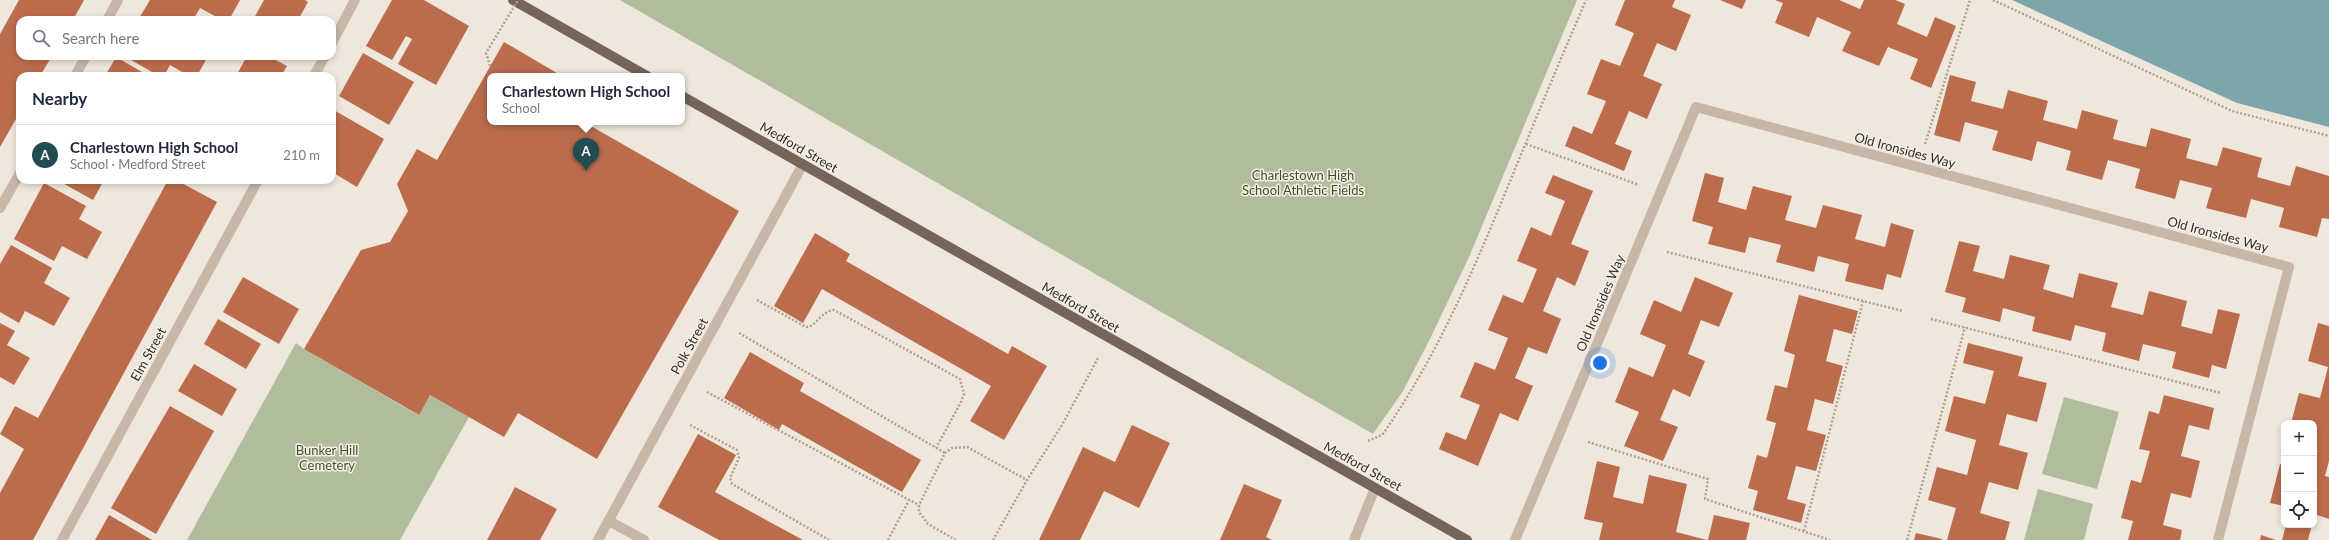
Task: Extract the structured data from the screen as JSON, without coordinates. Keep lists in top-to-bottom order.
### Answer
{
  "streets": {
    "main road": ["Medford Street"],
    "street": ["Old Ironsides Way", "Polk Street", "Elm Street"]
  },
  "crossings": [
    ["Medford Street", "Polk Street"]
  ],
  "parks": ["Charlestown High School Athletic Fields", "Bunker Hill Cemetery"],
  "page": {
    "search": "Search here",
    "heading": "Nearby",
    "popup": ["Charlestown High School", "School"],
    "list": [
      {
        "mark": "A",
        "name": "Charlestown High School",
        "note": "School · Medford Street",
        "value": "210 m"
      }
    ],
    "pins": "A",
    "map_buttons": ["+", "−"]
  }
}
